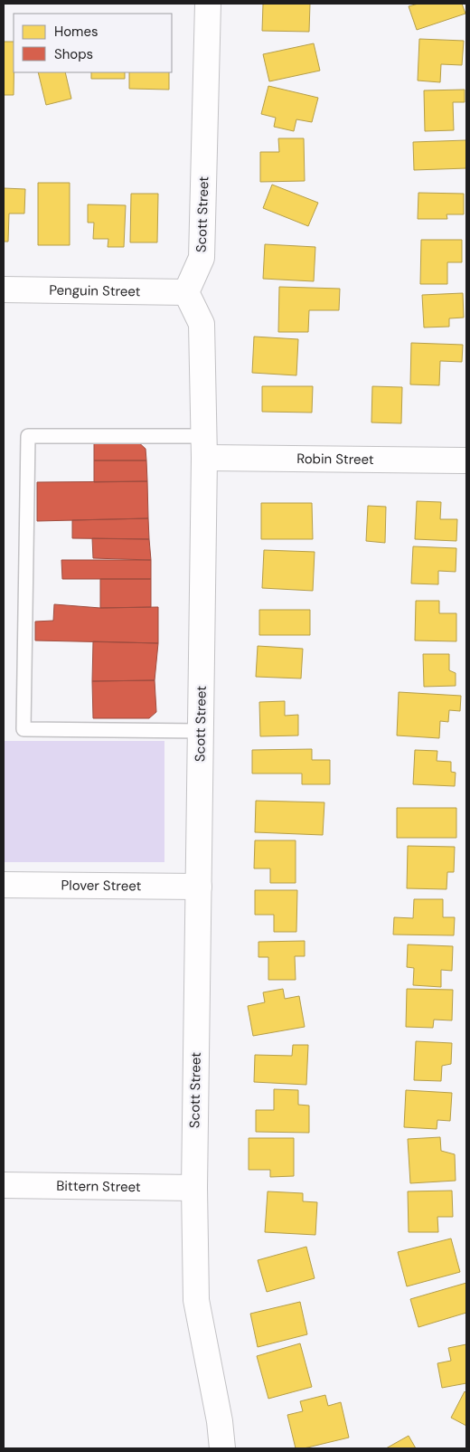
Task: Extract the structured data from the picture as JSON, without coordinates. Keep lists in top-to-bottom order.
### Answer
{
  "streets": {
    "street": [
      "Scott Street",
      "Penguin Street",
      "Robin Street",
      "Plover Street",
      "Bittern Street"
    ]
  },
  "crossings": [
    ["Scott Street", "Penguin Street"],
    ["Scott Street", "Robin Street"],
    ["Scott Street", "Plover Street"],
    ["Scott Street", "Bittern Street"]
  ],
  "legend": ["Homes", "Shops"]
}
